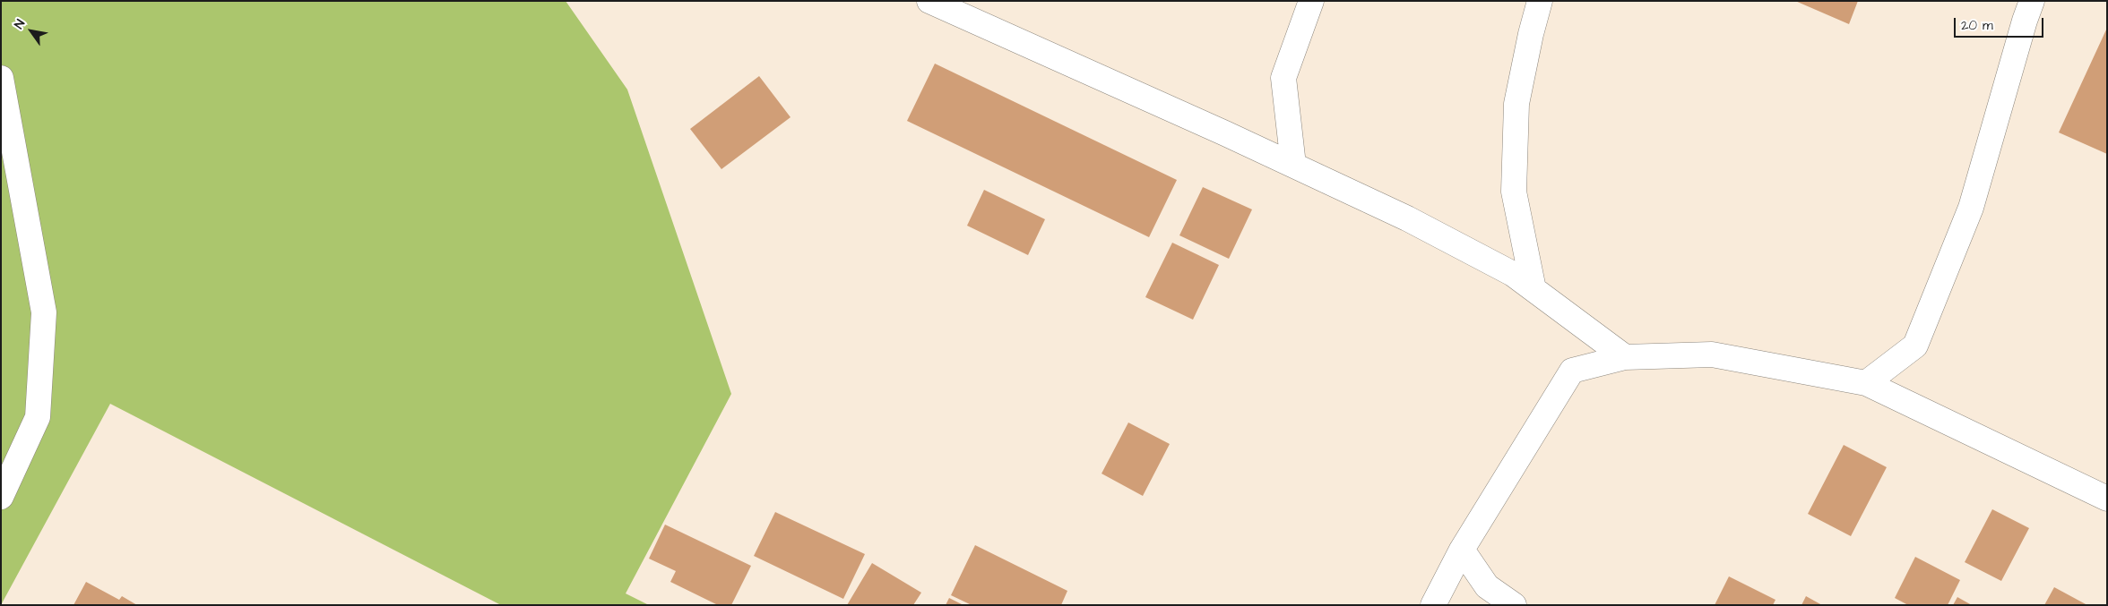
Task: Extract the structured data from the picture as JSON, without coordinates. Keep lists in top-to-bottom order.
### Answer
{
  "scale_bar": "20 m",
  "north": "top left"
}
